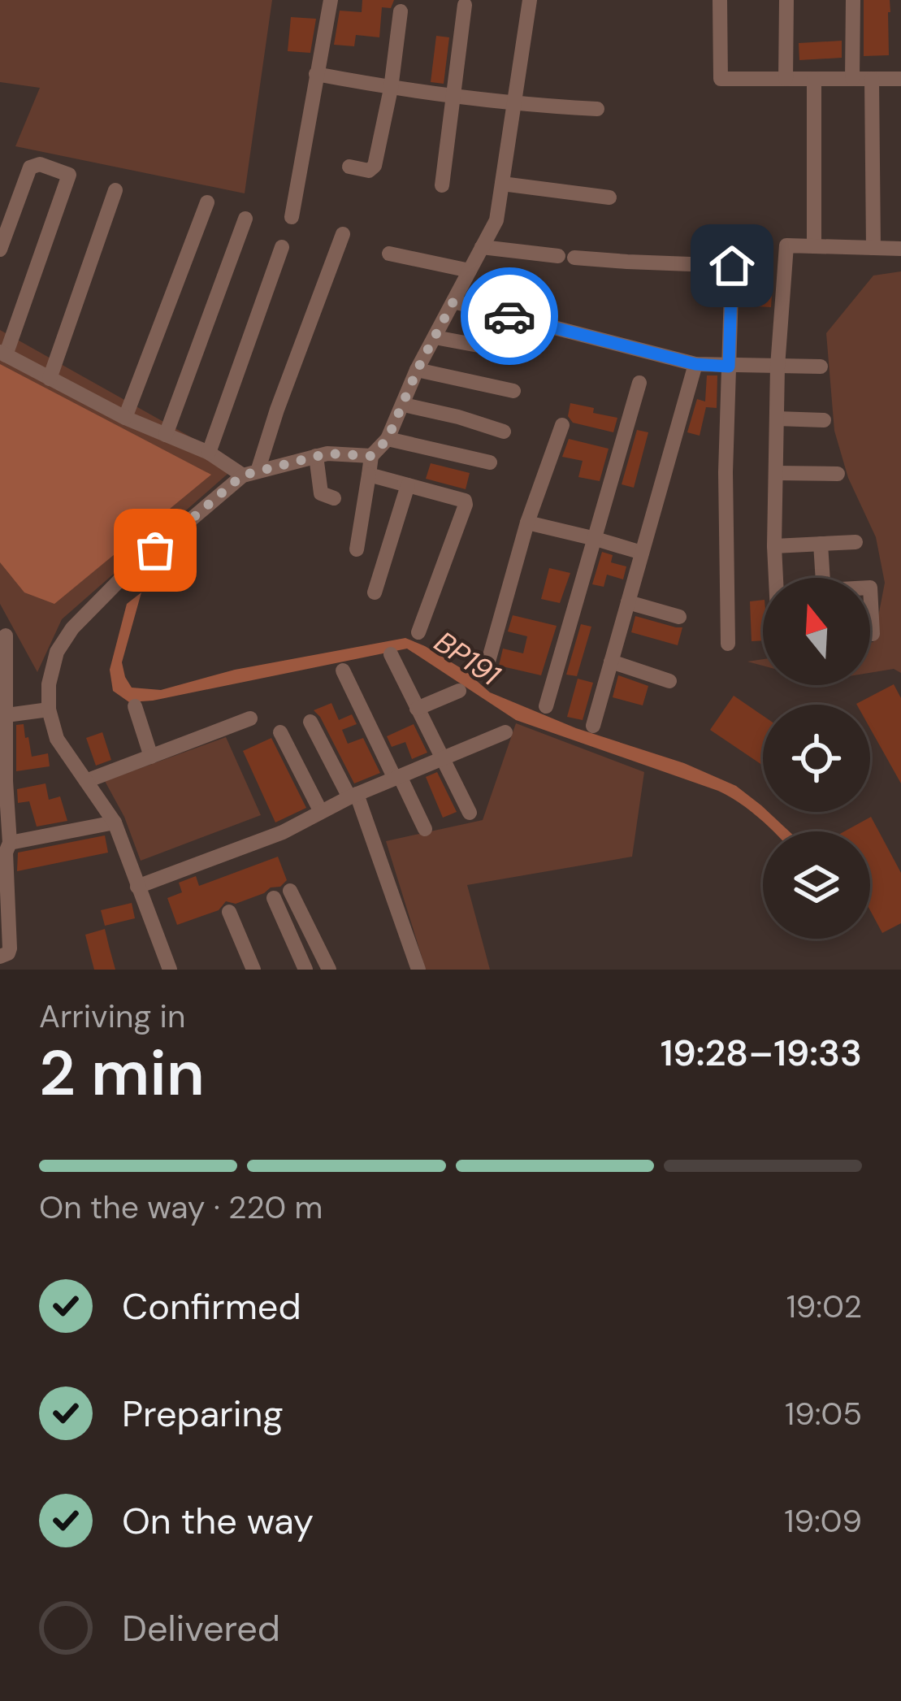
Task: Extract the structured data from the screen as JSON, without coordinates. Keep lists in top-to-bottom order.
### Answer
{
  "water": ["BP191"],
  "north": "top",
  "page": {
    "heading": ["2 min", "Arriving in", "19:28–19:33"],
    "bar": "On the way · 220 m",
    "list": [
      ["Confirmed", "19:02"],
      ["Preparing", "19:05"],
      ["On the way", "19:09"],
      "Delivered"
    ]
  }
}
